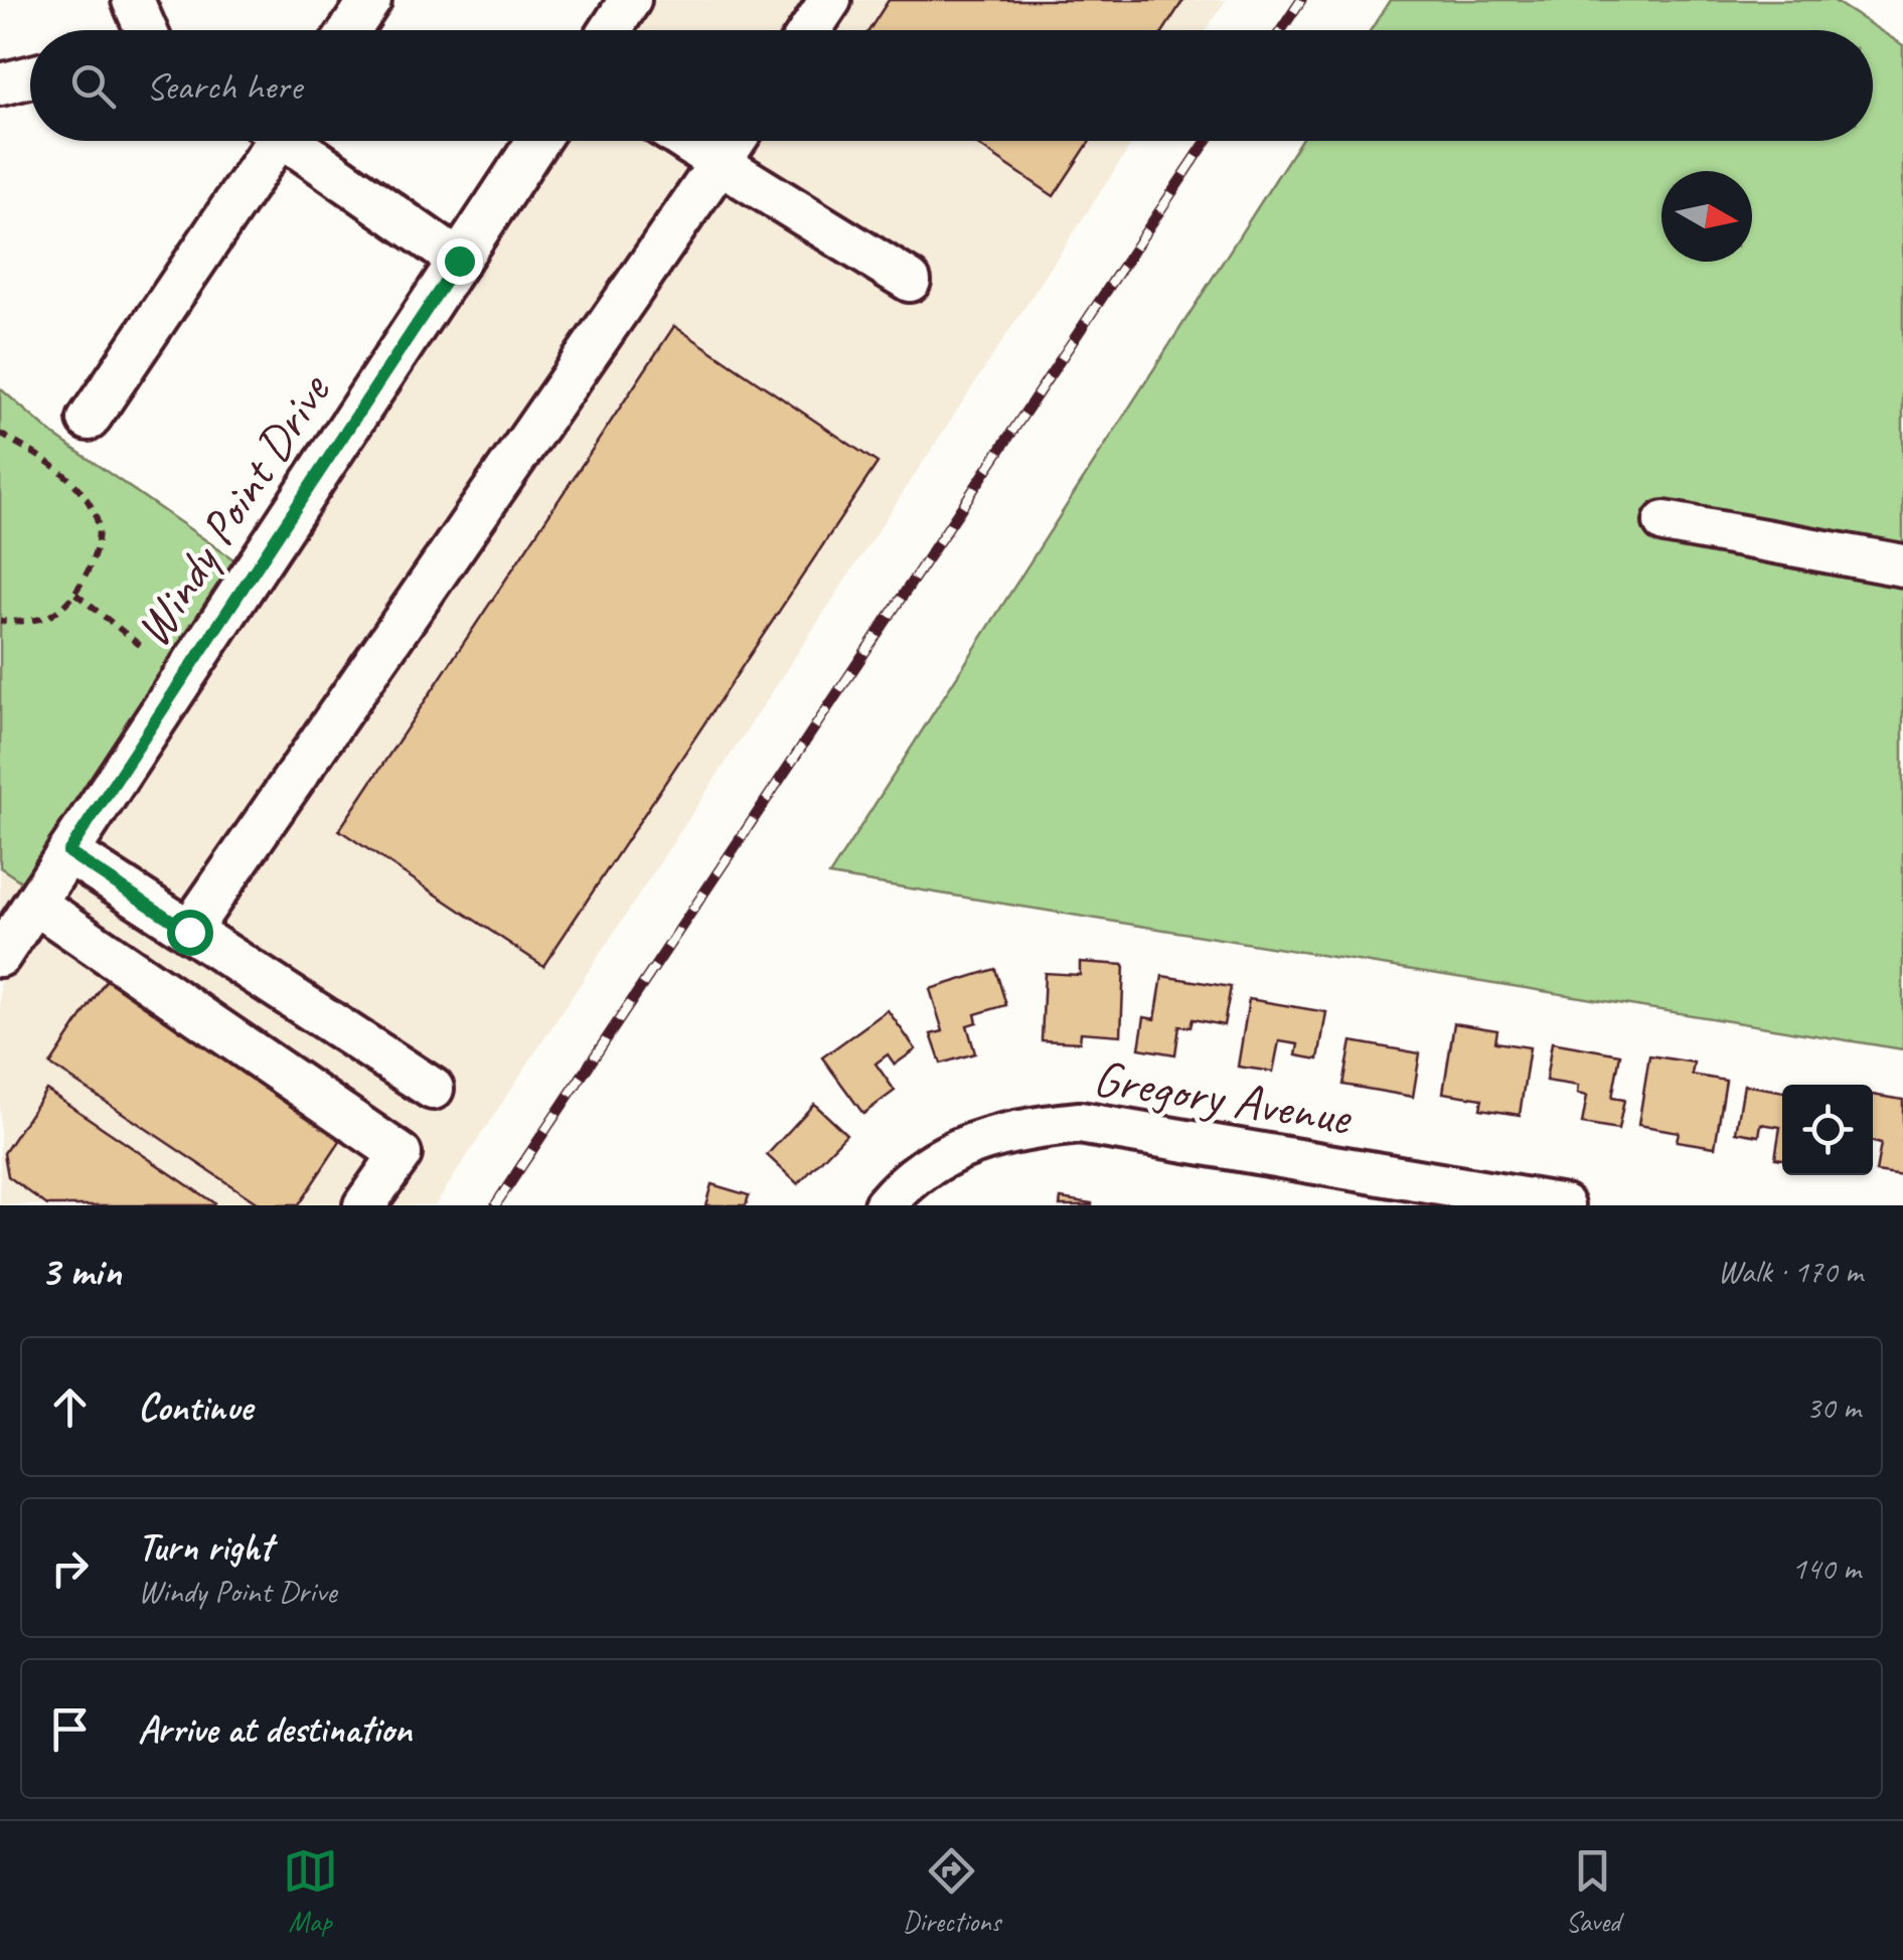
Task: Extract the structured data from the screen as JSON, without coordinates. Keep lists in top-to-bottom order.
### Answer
{
  "streets": {
    "street": ["Windy Point Drive", "Gregory Avenue"]
  },
  "north": "right",
  "page": {
    "search": "Search here",
    "heading": ["3 min", "Walk · 170 m"],
    "list": [
      ["Continue", "30 m"],
      ["Turn right", "Windy Point Drive", "140 m"],
      "Arrive at destination"
    ],
    "nav": ["Map", "Directions", "Saved"]
  }
}
